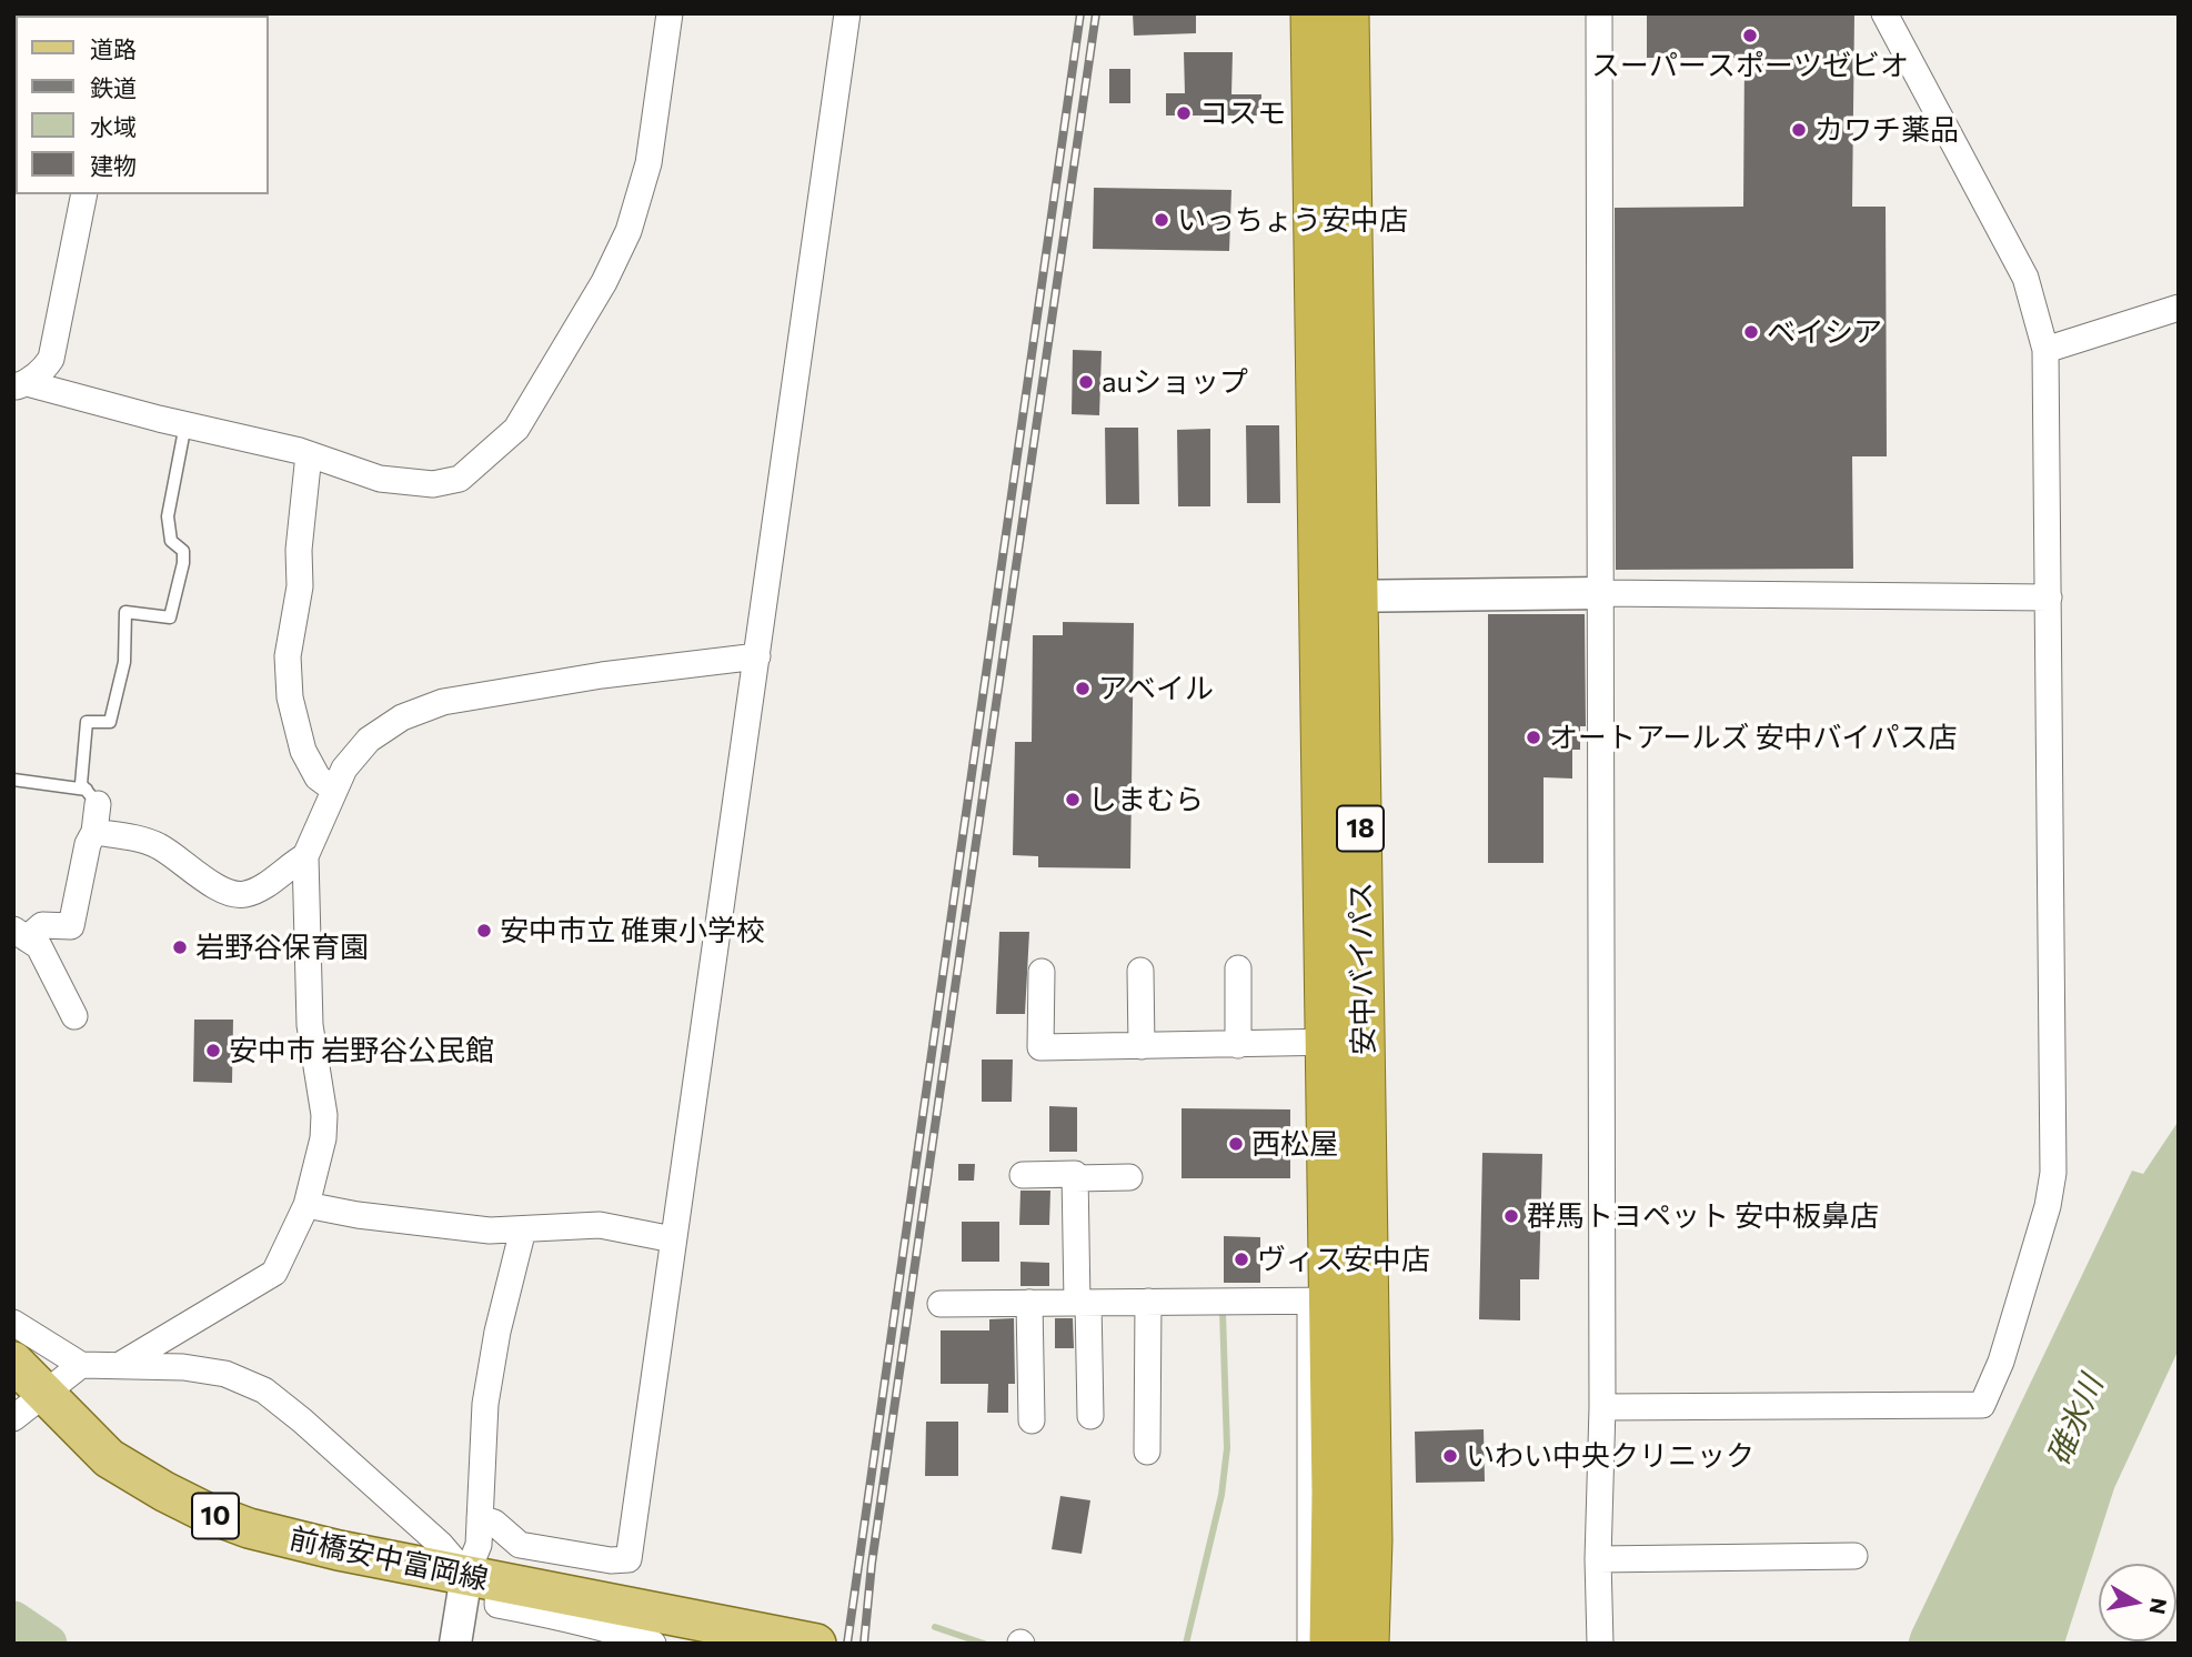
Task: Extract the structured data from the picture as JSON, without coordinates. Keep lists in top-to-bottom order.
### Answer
{
  "streets": {
    "highway": ["18", "安中バイパス"],
    "main road": ["10", "前橋安中富岡線"]
  },
  "water": ["碓氷川"],
  "places": [
    "スーパースポーツゼビオ",
    "コスモ",
    "カワチ薬品",
    "いっちょう安中店",
    "ベイシア",
    "auショップ",
    "アベイル",
    "オートアールズ 安中バイパス店",
    "しまむら",
    "安中市立 碓東小学校",
    "岩野谷保育園",
    "安中市 岩野谷公民館",
    "西松屋",
    "群馬トヨペット 安中板鼻店",
    "ヴィス安中店",
    "いわい中央クリニック"
  ],
  "legend": [
    "道路",
    "鉄道",
    "水域",
    "建物"
  ],
  "north": "right"
}
